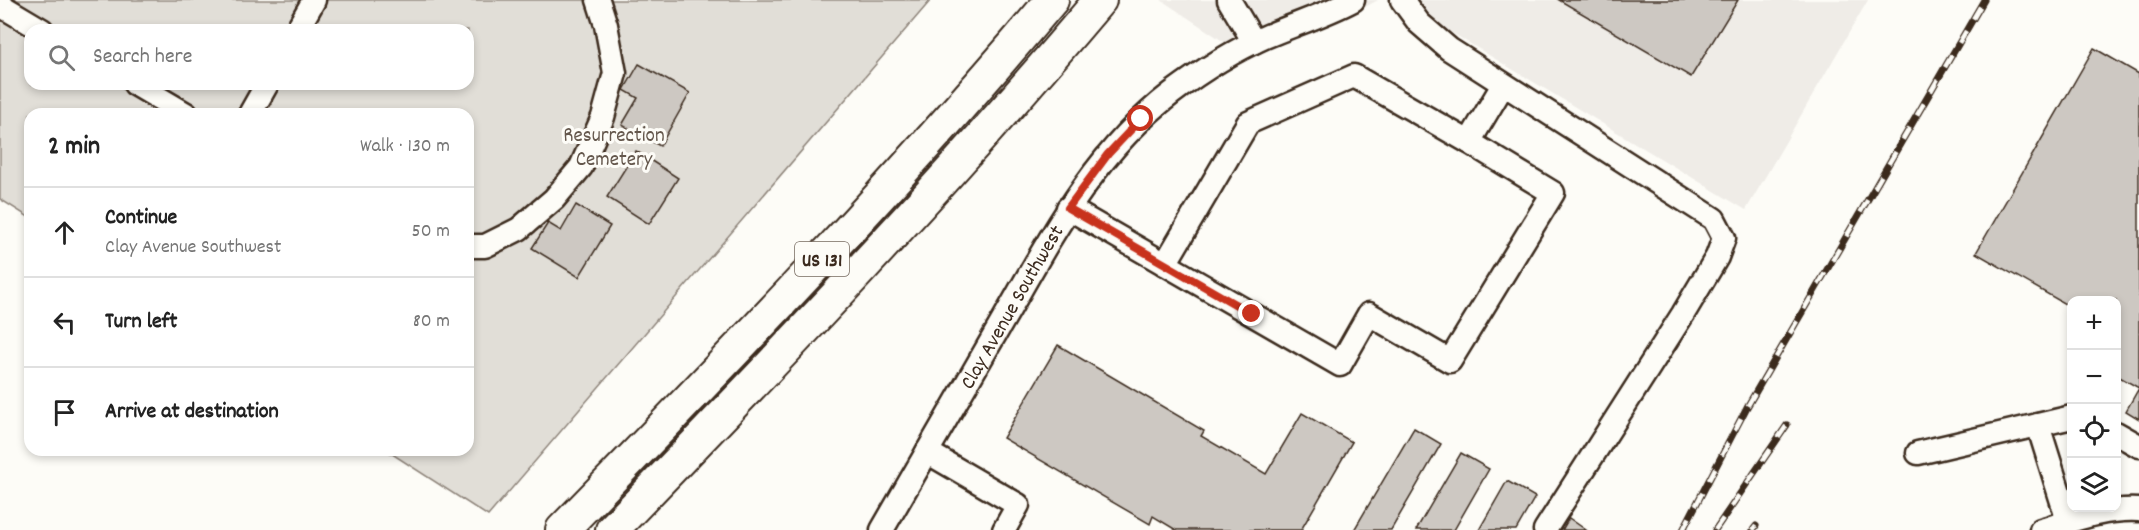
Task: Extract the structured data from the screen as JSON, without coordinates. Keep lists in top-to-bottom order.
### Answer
{
  "streets": {
    "highway": ["US 131"],
    "street": ["Clay Avenue Southwest"]
  },
  "parks": ["Resurrection Cemetery"],
  "page": {
    "search": "Search here",
    "heading": ["2 min", "Walk · 130 m"],
    "list": [
      ["Continue", "Clay Avenue Southwest", "50 m"],
      ["Turn left", "80 m"],
      "Arrive at destination"
    ],
    "map_buttons": ["+", "−"]
  }
}
